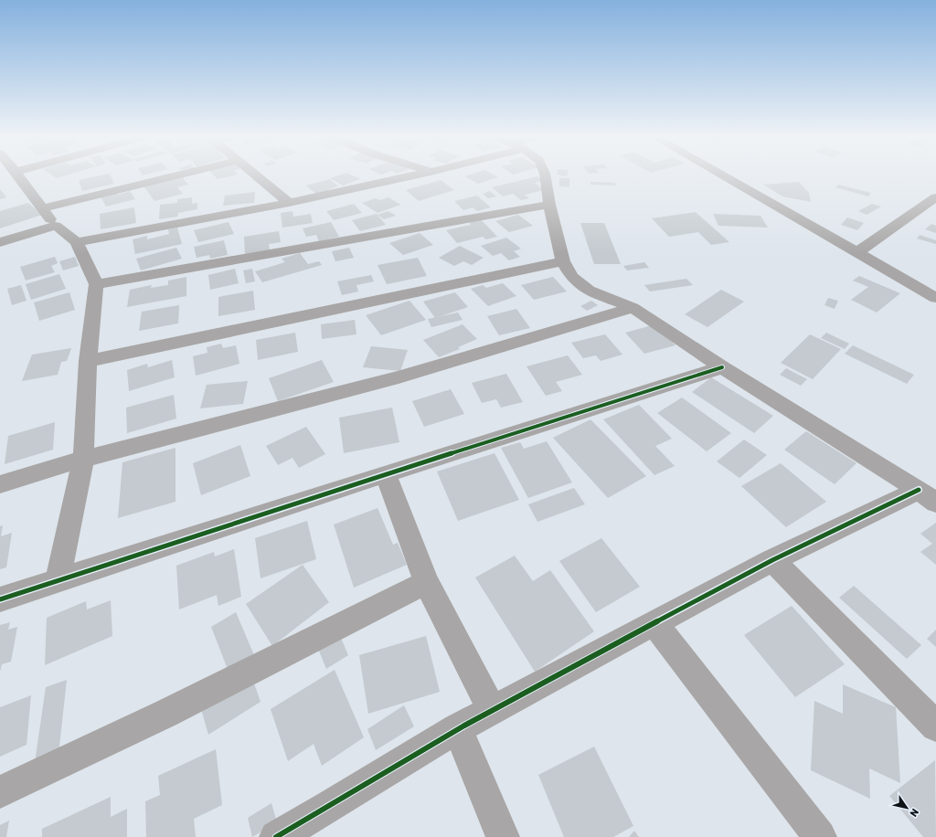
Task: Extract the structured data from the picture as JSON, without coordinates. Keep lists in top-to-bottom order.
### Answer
{
  "north": "bottom right"
}
